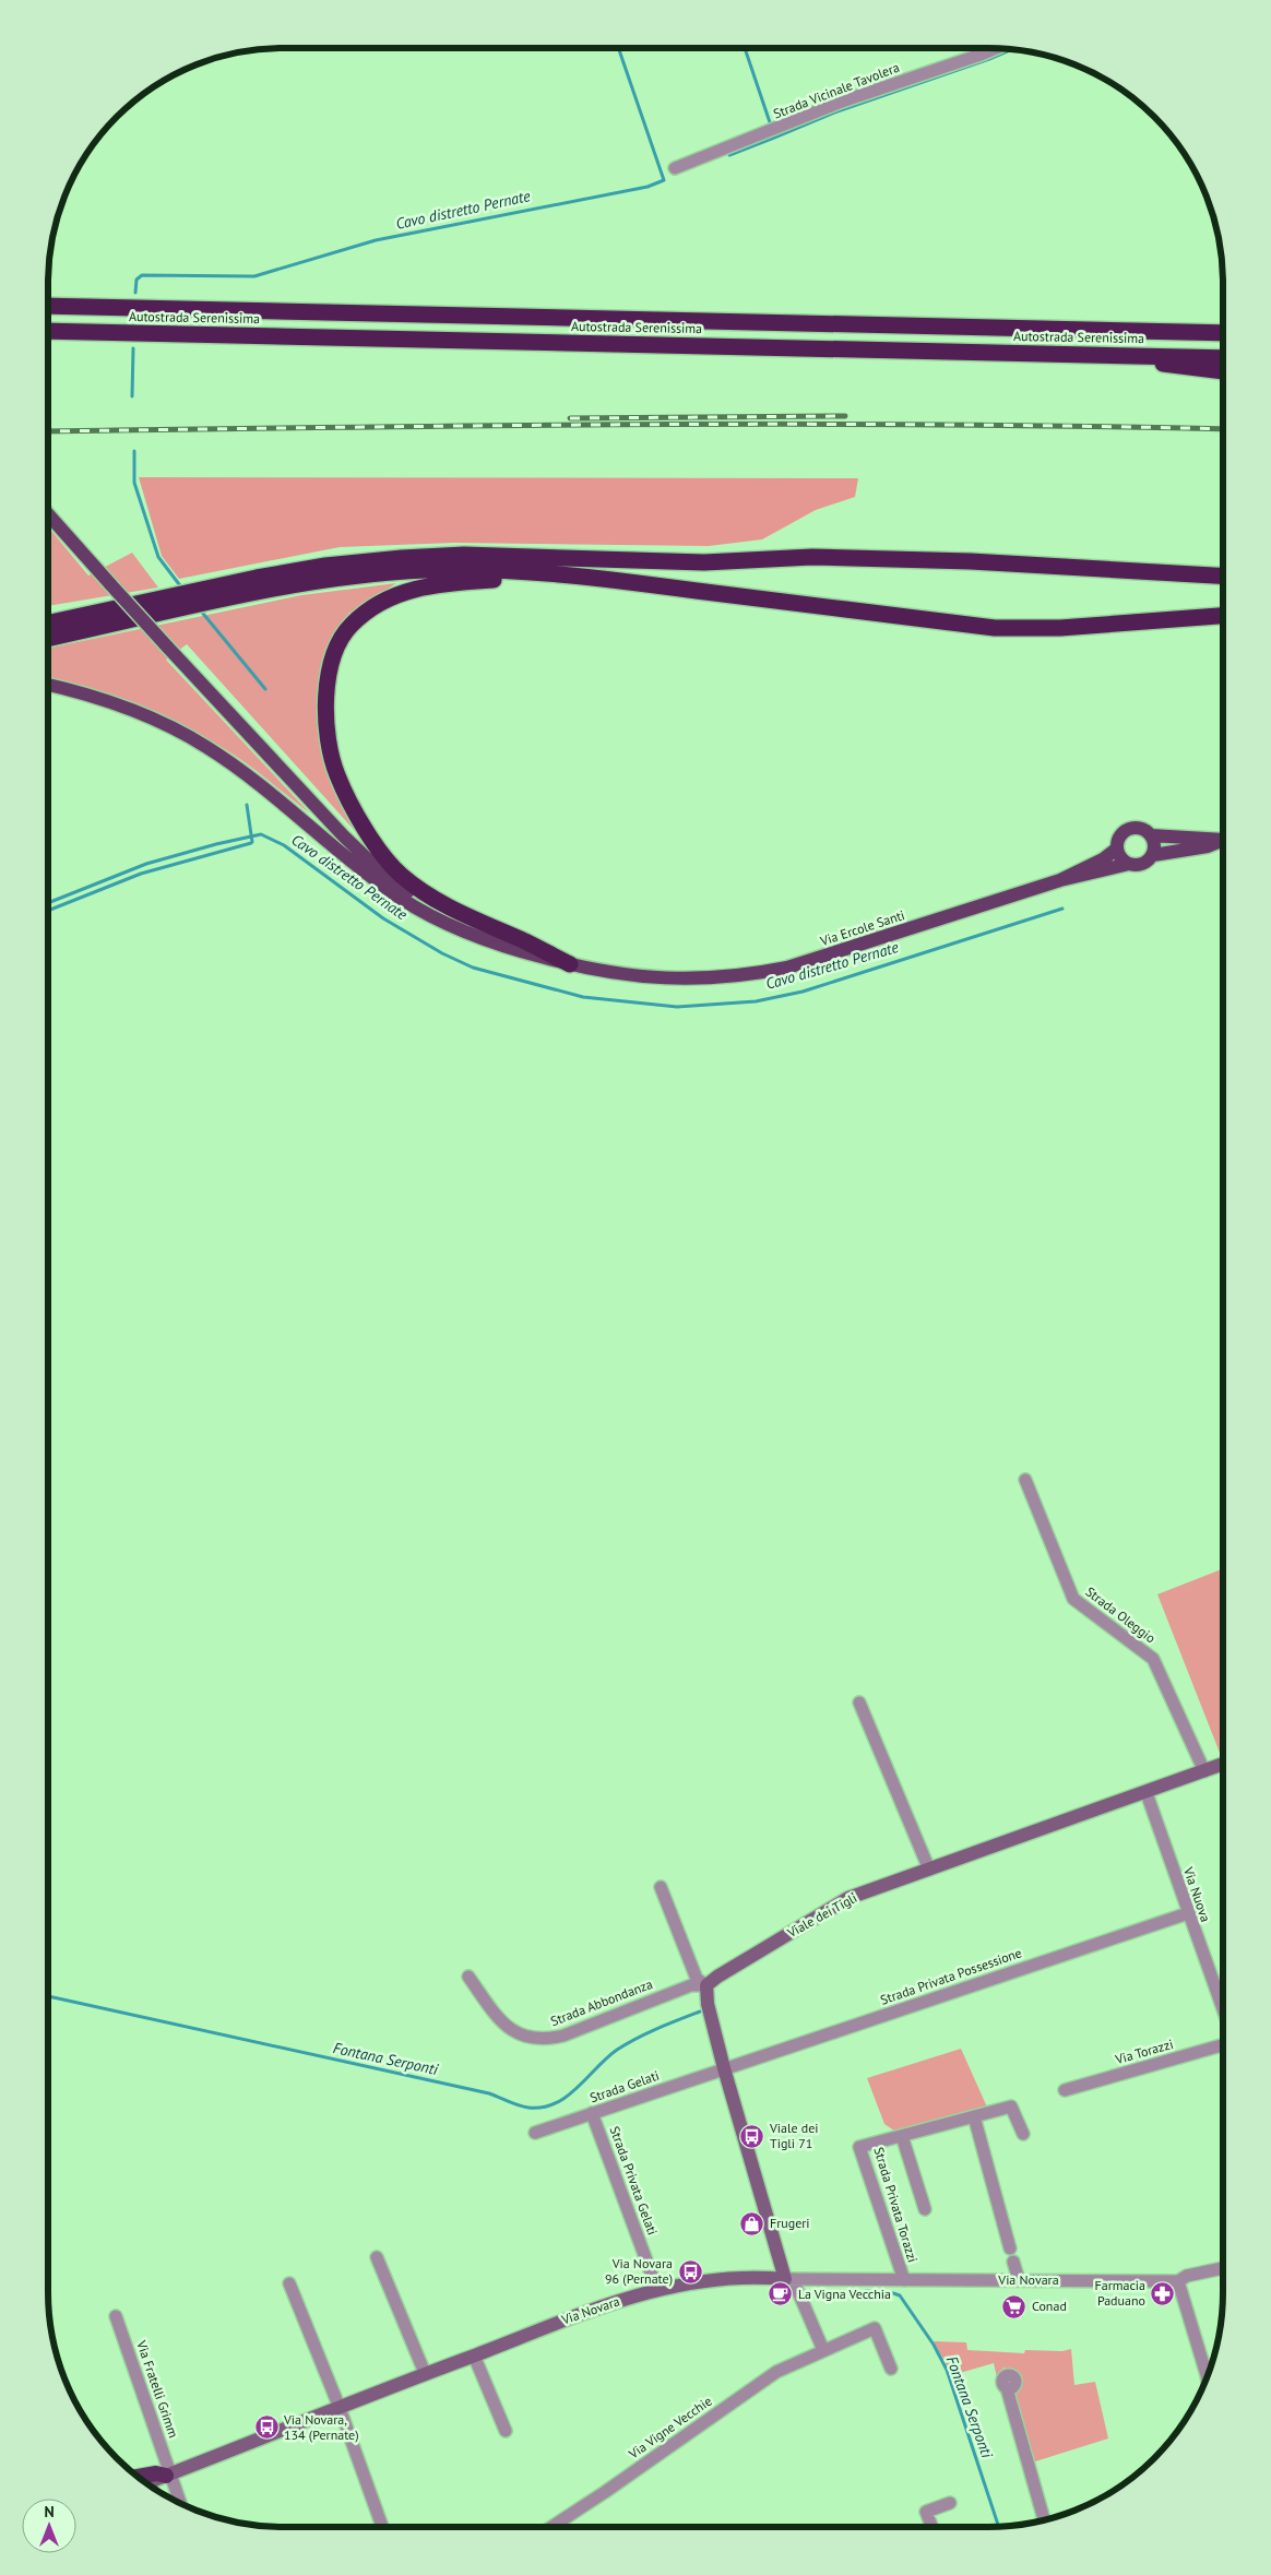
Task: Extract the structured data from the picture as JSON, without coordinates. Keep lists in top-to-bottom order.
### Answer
{
  "streets": {
    "highway": ["Autostrada Serenissima"],
    "main road": ["Via Ercole Santi", "Viale dei Tigli", "Via Novara"],
    "street": [
      "Strada Vicinale Tavolera",
      "Strada Oleggio",
      "Via Nuova",
      "Strada Privata Possessione",
      "Strada Abbondanza",
      "Via Torazzi",
      "Strada Gelati",
      "Strada Privata Gelati",
      "Strada Privata Torazzi",
      "Via Fratelli Grimm",
      "Via Vigne Vecchie"
    ]
  },
  "crossings": [
    ["Strada Oleggio", "Viale dei Tigli"],
    ["Via Nuova", "Viale dei Tigli"],
    ["Via Nuova", "Strada Privata Possessione"],
    ["Viale dei Tigli", "Strada Abbondanza"],
    ["Strada Privata Possessione", "Strada Gelati"],
    ["Strada Gelati", "Strada Privata Gelati"],
    ["Strada Privata Gelati", "Via Novara"],
    ["Strada Privata Torazzi", "Via Novara"],
    ["Via Novara", "Via Fratelli Grimm"]
  ],
  "water": ["Cavo distretto Pernate", "Fontana Serponti"],
  "places": {
    "bus stop": ["Viale dei Tigli 71", "Via Novara 96 (Pernate)", "Via Novara, 134 (Pernate)"],
    "shop": ["Frugeri"],
    "pharmacy": ["Farmacia Paduano"],
    "cafe": ["La Vigna Vecchia"],
    "supermarket": ["Conad"]
  },
  "north": "top"
}
